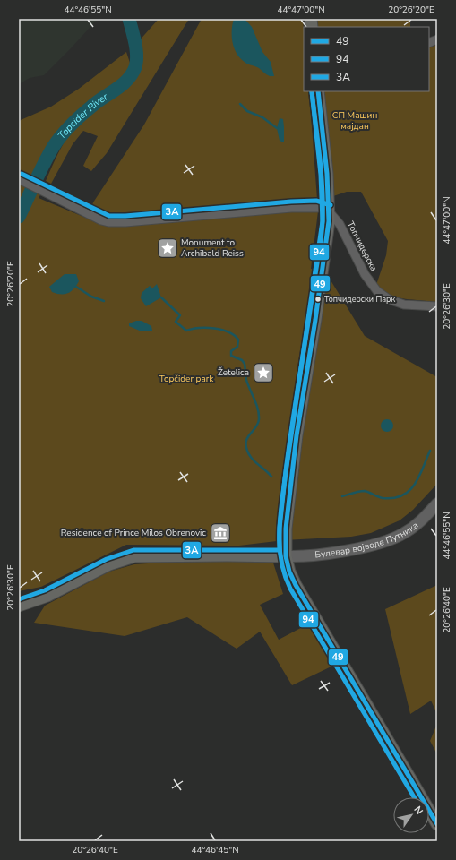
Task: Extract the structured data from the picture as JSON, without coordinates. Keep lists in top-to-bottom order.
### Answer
{
  "streets": {
    "street": ["Топчидерска", "Булевар војводе Путника"]
  },
  "water": ["Topcider River"],
  "parks": ["СП Машин мајдан", "Topčider park"],
  "places": {
    "place": ["Monument to Archibald Reiss", "Žetelica"],
    "other": ["Топчидерски Парк"],
    "museum": ["Residence of Prince Milos Obrenovic"]
  },
  "lines": ["transit line 49", "transit line 94", "transit line 3A"],
  "legend": ["49", "94", "3A"],
  "north": "top right",
  "coordinates": [
    "44°46'55\"N",
    "44°47'00\"N",
    "20°26'20\"E",
    "20°26'30\"E",
    "20°26'40\"E",
    "44°46'45\"N"
  ]
}
